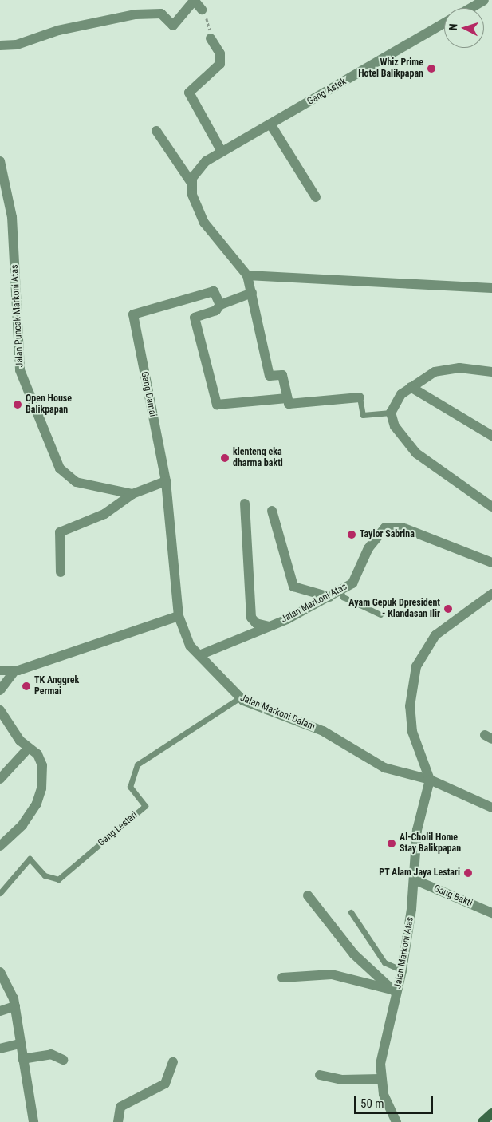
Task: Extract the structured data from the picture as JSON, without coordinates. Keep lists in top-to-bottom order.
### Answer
{
  "streets": {
    "street": [
      "Gang Astek",
      "Jalan Puncak Markoni Atas",
      "Gang Damai",
      "Jalan Markoni Atas",
      "Jalan Markoni Dalam",
      "Gang Bakti"
    ],
    "lane": ["Gang Lestari"]
  },
  "crossings": [
    ["Jalan Markoni Atas", "Jalan Markoni Dalam"],
    ["Jalan Markoni Atas", "Gang Bakti"],
    ["Jalan Markoni Dalam", "Gang Lestari"]
  ],
  "places": [
    "Whiz Prime Hotel Balikpapan",
    "Open House Balikpapan",
    "klenteng eka dharma bakti",
    "Taylor Sabrina",
    "Ayam Gepuk Dpresident - Klandasan Ilir",
    "TK Anggrek Permai",
    "Al-Cholil Home Stay Balikpapan",
    "PT Alam Jaya Lestari"
  ],
  "scale_bar": "50 m",
  "north": "left"
}
